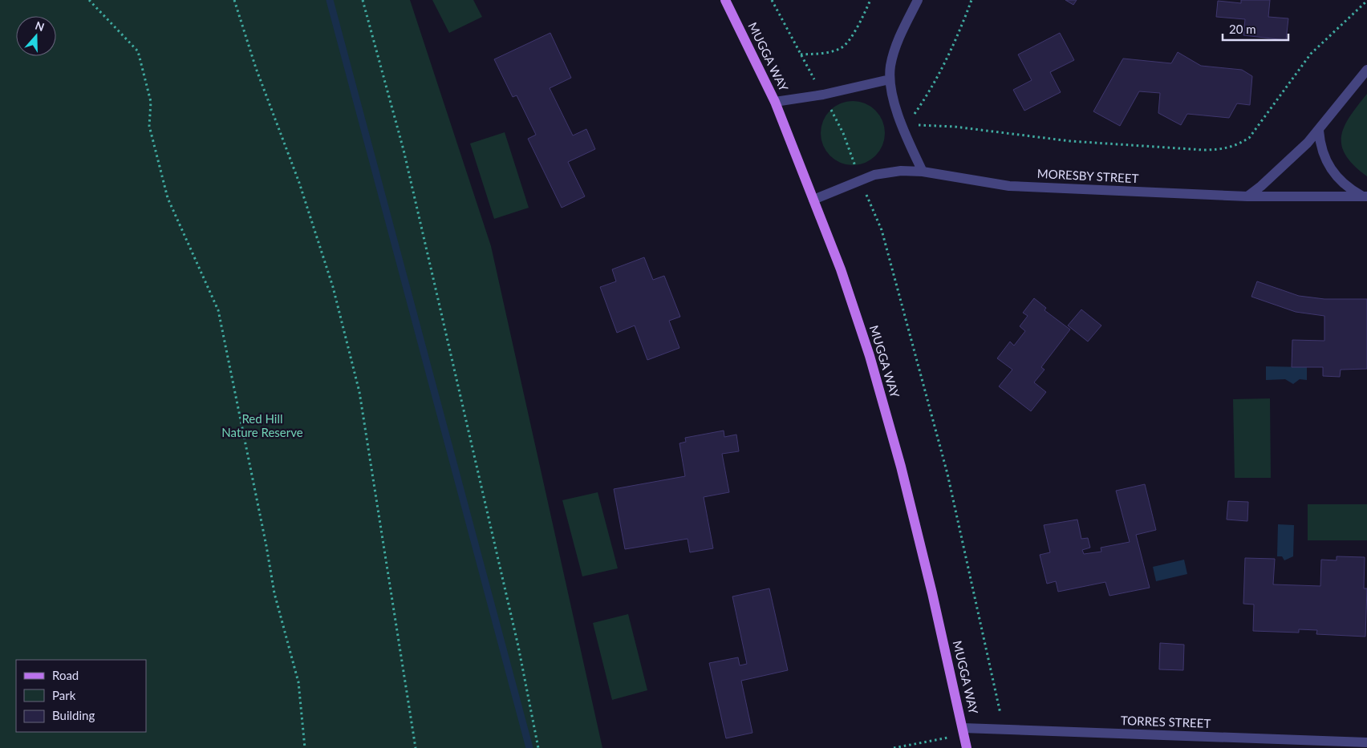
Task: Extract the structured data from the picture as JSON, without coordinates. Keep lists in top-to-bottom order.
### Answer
{
  "streets": {
    "main road": ["MUGGA WAY"],
    "street": ["MORESBY STREET", "TORRES STREET"]
  },
  "crossings": [
    ["MUGGA WAY", "MORESBY STREET"],
    ["MUGGA WAY", "TORRES STREET"]
  ],
  "parks": ["Red Hill Nature Reserve"],
  "legend": ["Road", "Park", "Building"],
  "scale_bar": "20 m",
  "north": "top"
}
